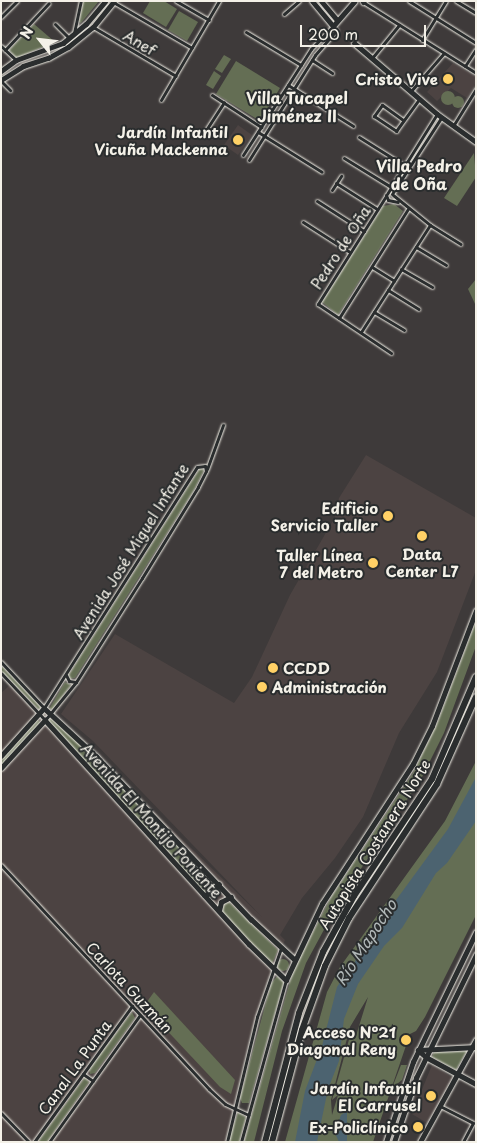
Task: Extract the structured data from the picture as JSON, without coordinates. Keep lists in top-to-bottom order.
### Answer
{
  "streets": {
    "highway": ["Autopista Costanera Norte"],
    "street": [
      "Anef",
      "Pedro de Oña",
      "Avenida José Miguel Infante",
      "Avenida El Montijo Poniente",
      "Carlota Guzmán",
      "Canal La Punta"
    ]
  },
  "crossings": [
    ["Avenida José Miguel Infante", "Avenida El Montijo Poniente"],
    ["Carlota Guzmán", "Canal La Punta"]
  ],
  "districts": ["Villa Tucapel Jiménez II", "Villa Pedro de Oña"],
  "water": ["Río Mapocho"],
  "places": [
    "Cristo Vive",
    "Jardín Infantil Vicuña Mackenna",
    "Edificio Servicio Taller",
    "Data Center L7",
    "Taller Línea 7 del Metro",
    "CCDD",
    "Administración",
    "Acceso N°21 Diagonal Reny",
    "Jardín Infantil El Carrusel",
    "Ex-Policlínico"
  ],
  "scale_bar": "200 m",
  "north": "top left"
}
